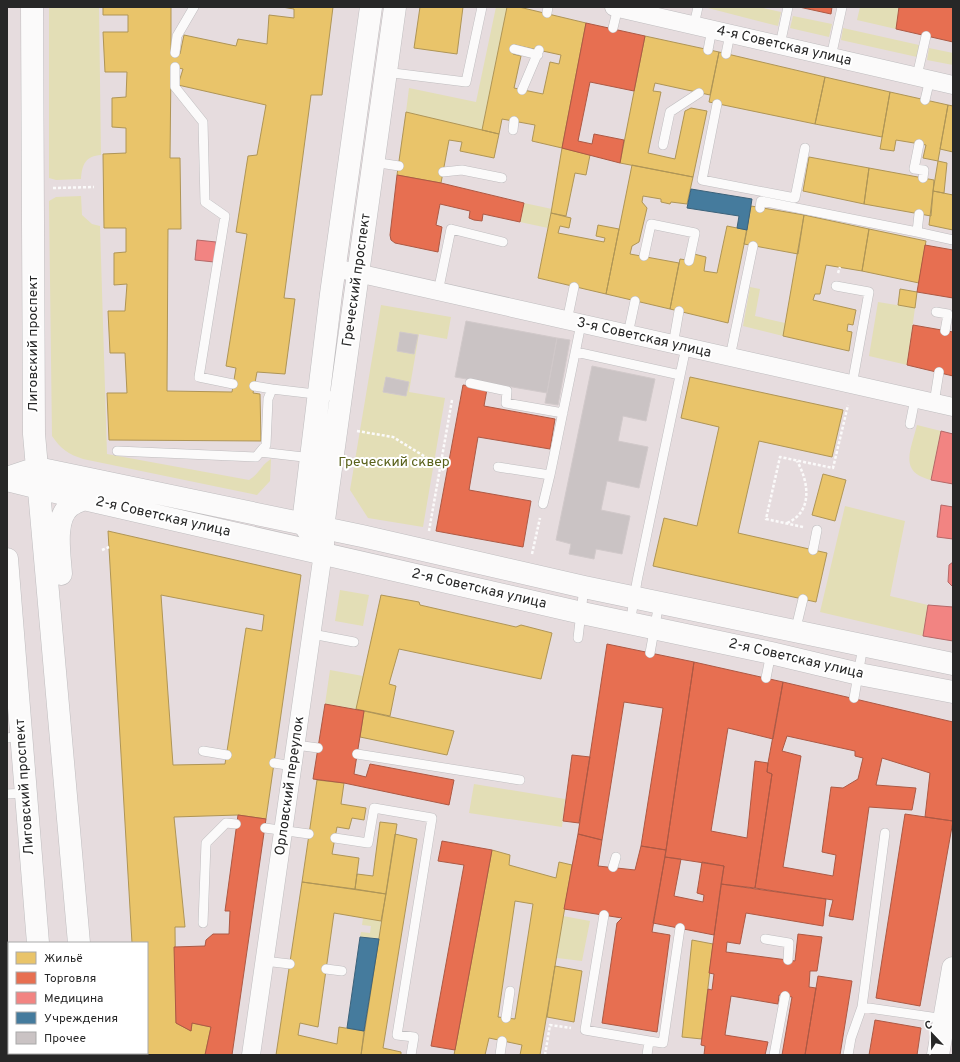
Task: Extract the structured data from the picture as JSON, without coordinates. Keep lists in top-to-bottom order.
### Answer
{
  "streets": {
    "main road": ["Греческий проспект", "Лиговский проспект", "2-я Советская улица"],
    "street": ["4-я Советская улица", "3-я Советская улица", "Орловский переулок"]
  },
  "crossings": [
    ["Греческий проспект", "3-я Советская улица"],
    ["Греческий проспект", "2-я Советская улица"],
    ["Греческий проспект", "Орловский переулок"],
    ["Лиговский проспект", "2-я Советская улица"],
    ["2-я Советская улица", "Орловский переулок"]
  ],
  "parks": ["Греческий сквер"],
  "legend": [
    "Жильё",
    "Торговля",
    "Медицина",
    "Учреждения",
    "Прочее"
  ],
  "north": "top"
}
